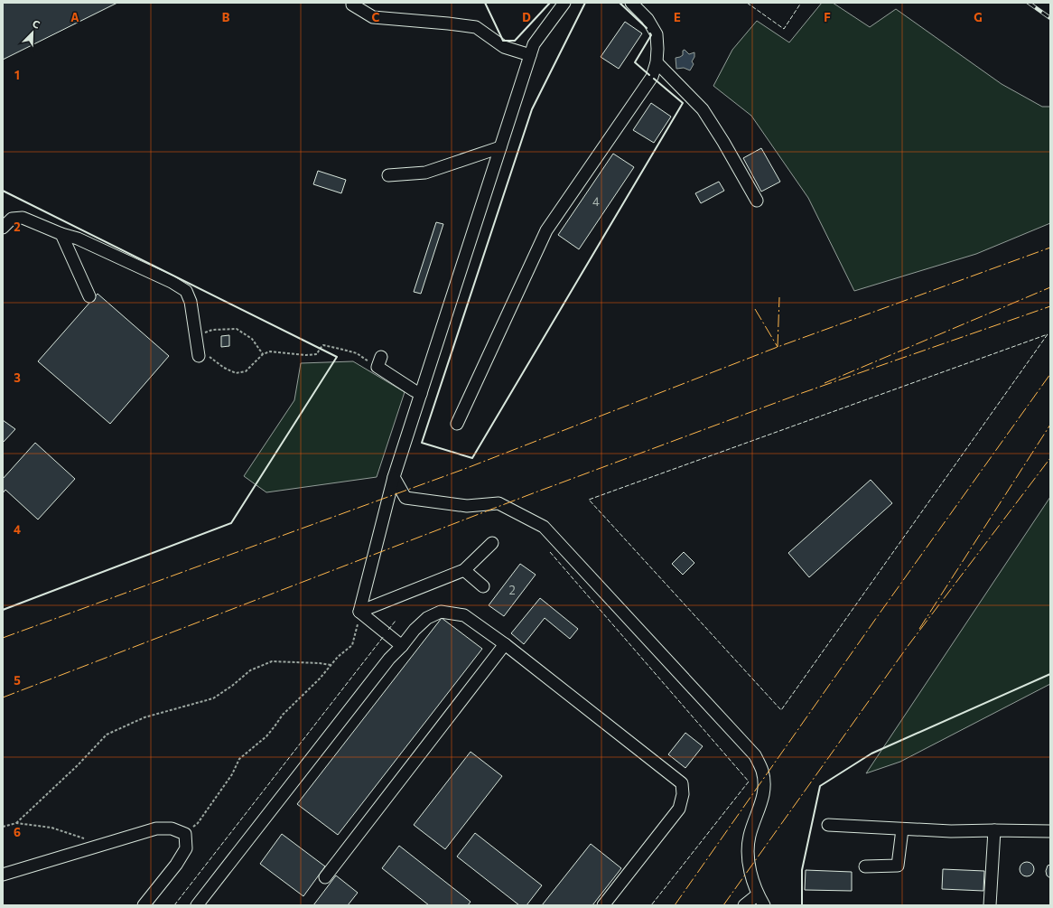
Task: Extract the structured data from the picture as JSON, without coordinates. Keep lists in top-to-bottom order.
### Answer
{
  "house_numbers": ["4", "2"],
  "north": "top right",
  "grid": {
    "columns": [
      "A",
      "B",
      "C",
      "D",
      "E",
      "F",
      "G"
    ],
    "rows": [
      "1",
      "2",
      "3",
      "4",
      "5",
      "6"
    ]
  }
}
